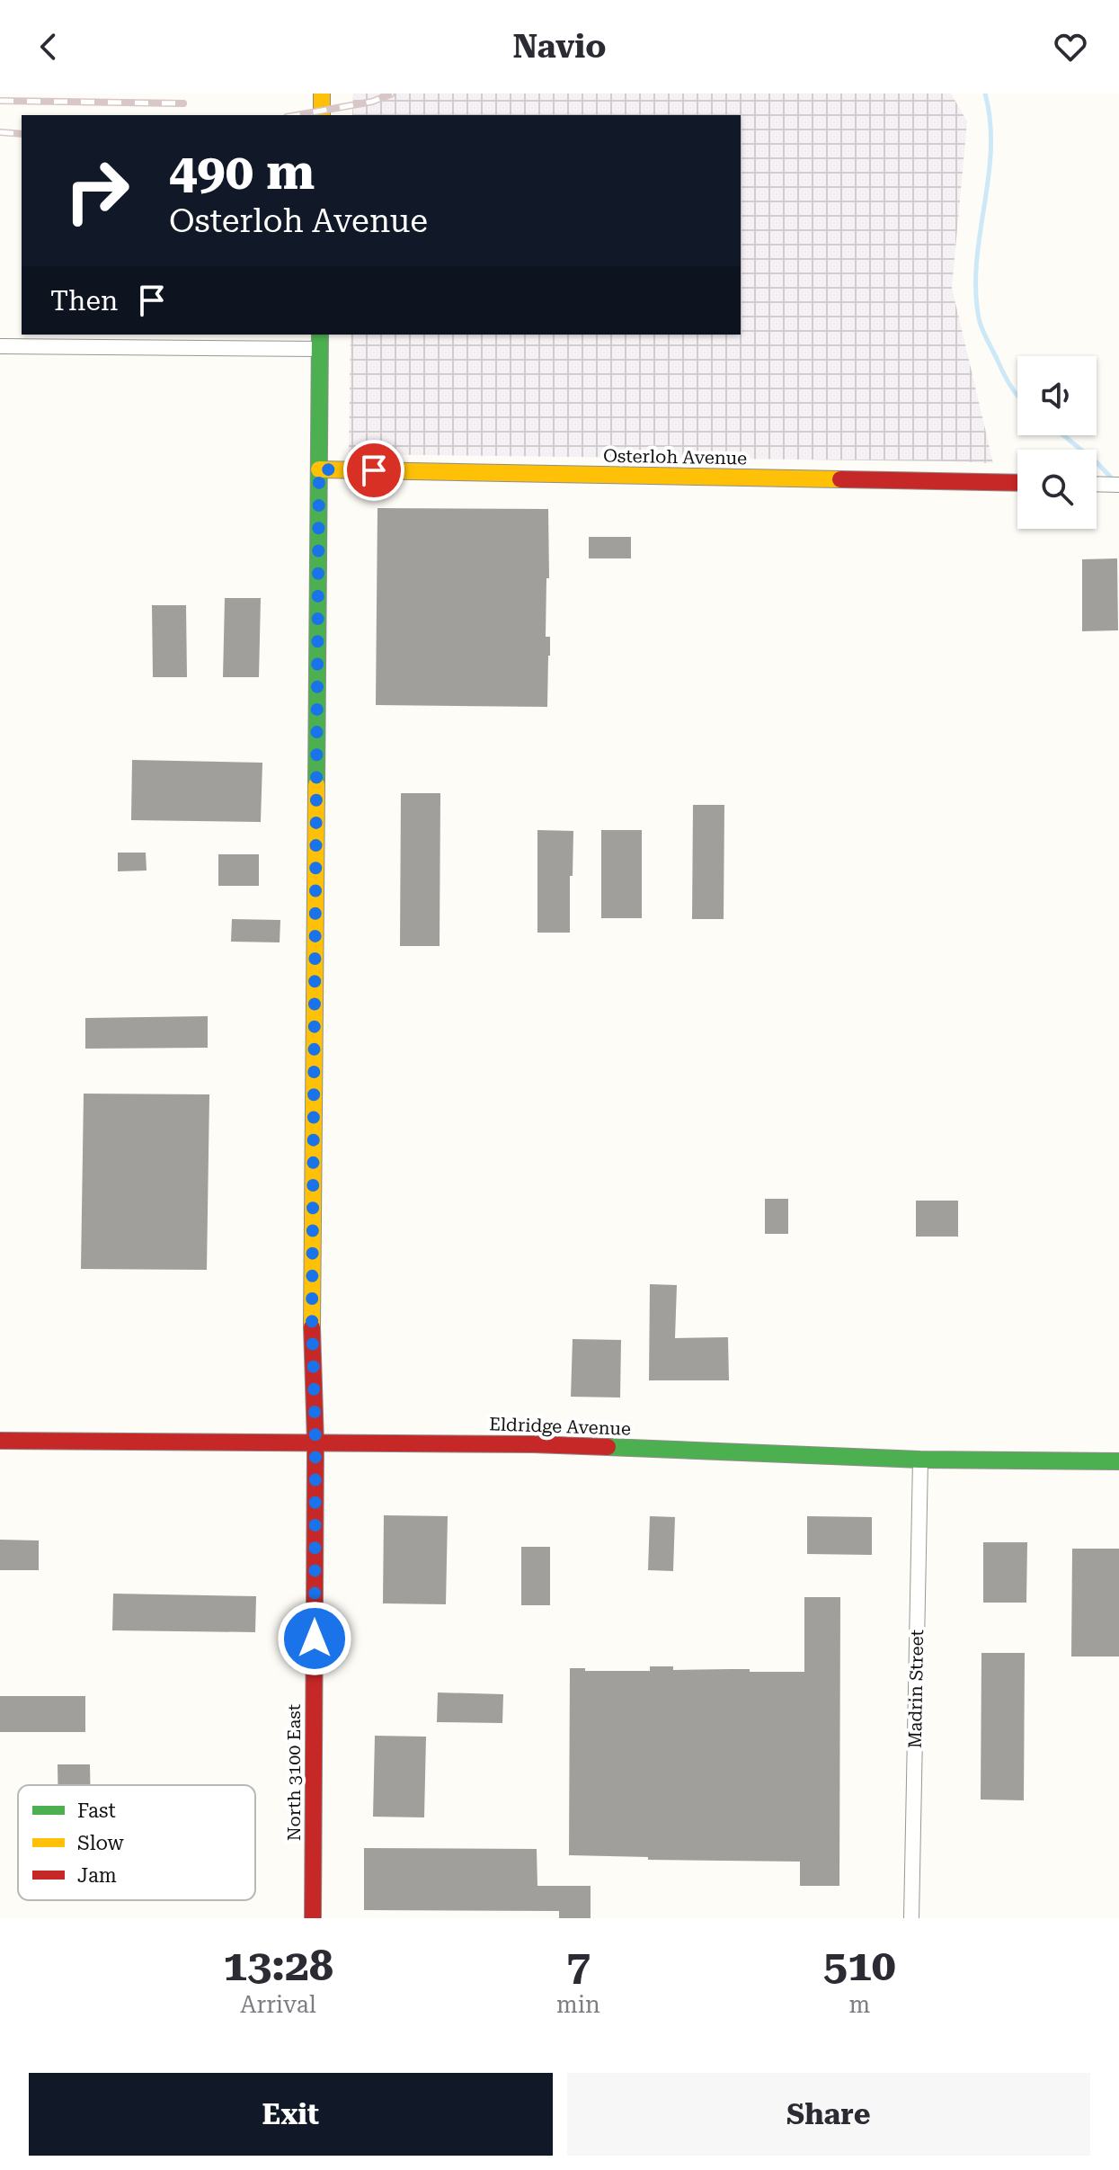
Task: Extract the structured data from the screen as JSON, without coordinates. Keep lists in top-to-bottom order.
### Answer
{
  "streets": {
    "street": [
      "Osterloh Avenue",
      "Eldridge Avenue",
      "Madrin Street",
      "North 3100 East"
    ]
  },
  "crossings": [
    ["Osterloh Avenue", "North 3100 East"],
    ["Eldridge Avenue", "Madrin Street"],
    ["Eldridge Avenue", "North 3100 East"]
  ],
  "legend": ["Fast", "Slow", "Jam"],
  "page": {
    "header": "Navio",
    "turn": ["490 m", "Osterloh Avenue"],
    "then": "Then",
    "eta": [
      "13:28",
      "Arrival",
      "7",
      "min",
      "510",
      "m"
    ],
    "buttons": ["Exit", "Share"]
  }
}
